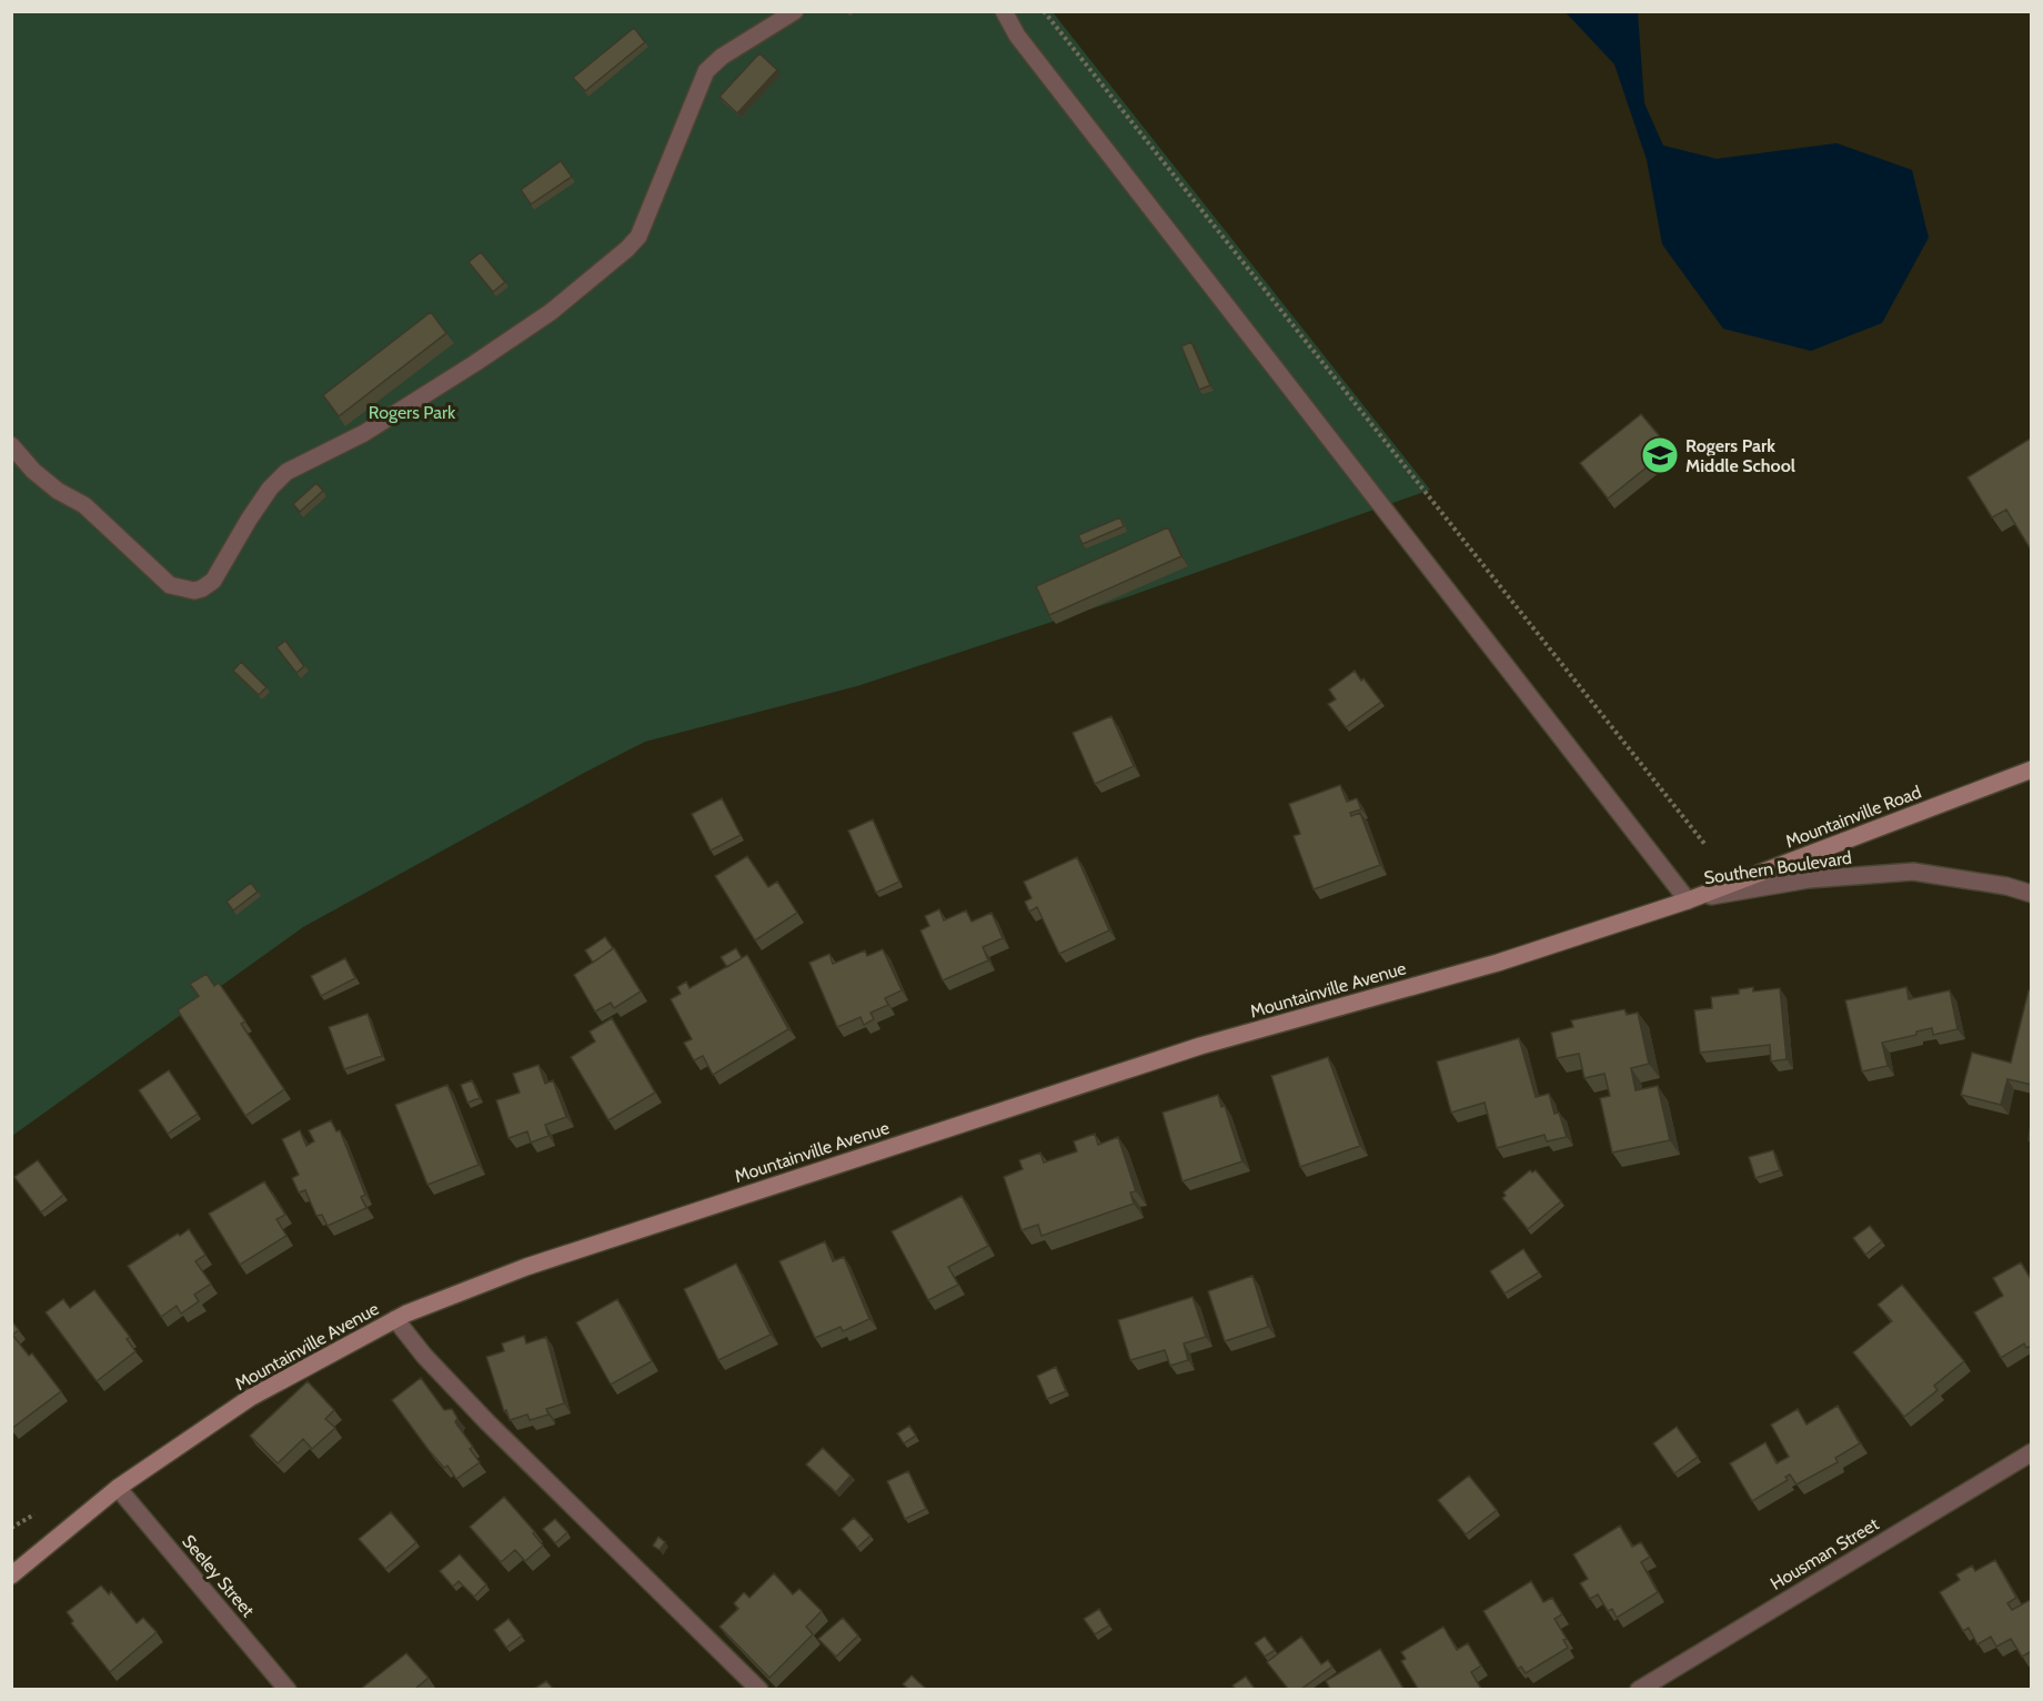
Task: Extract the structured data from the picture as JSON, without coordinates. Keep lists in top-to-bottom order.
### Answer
{
  "streets": {
    "street": [
      "Mountainville Road",
      "Southern Boulevard",
      "Mountainville Avenue",
      "Housman Street",
      "Seeley Street"
    ]
  },
  "crossings": [
    ["Mountainville Road", "Southern Boulevard"],
    ["Mountainville Road", "Mountainville Avenue"],
    ["Southern Boulevard", "Mountainville Avenue"],
    ["Mountainville Avenue", "Seeley Street"]
  ],
  "parks": ["Rogers Park"],
  "places": {
    "school or university": ["Rogers Park Middle School"]
  }
}
